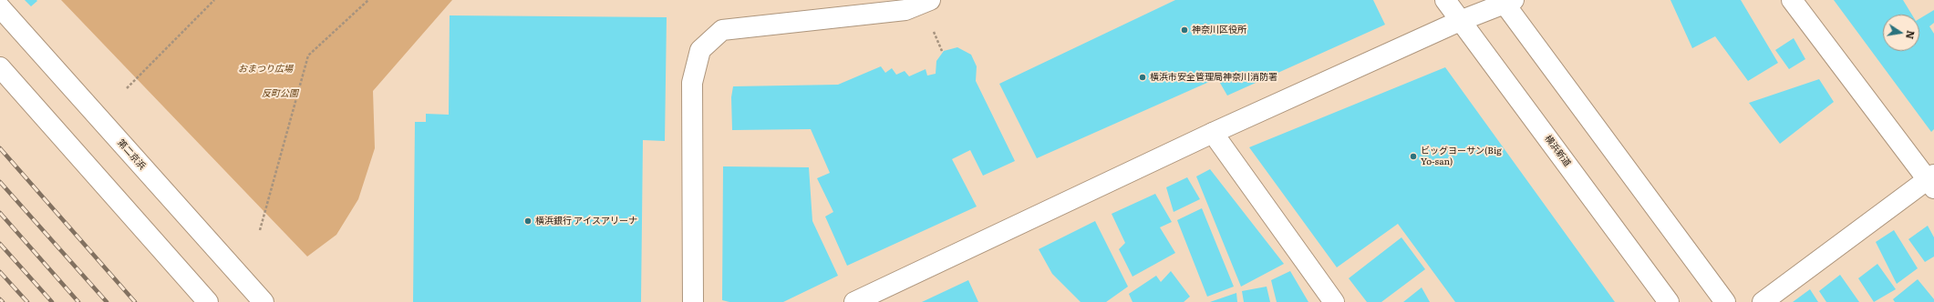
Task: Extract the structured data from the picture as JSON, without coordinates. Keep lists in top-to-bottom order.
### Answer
{
  "streets": {
    "main road": ["横浜新道", "第二京浜"]
  },
  "parks": ["おまつり広場", "反町公園"],
  "places": [
    "神奈川区役所",
    "横浜市安全管理局神奈川消防署",
    "ビッグヨーサン(Big Yo-san)",
    "横浜銀行 アイスアリーナ"
  ],
  "north": "right"
}
